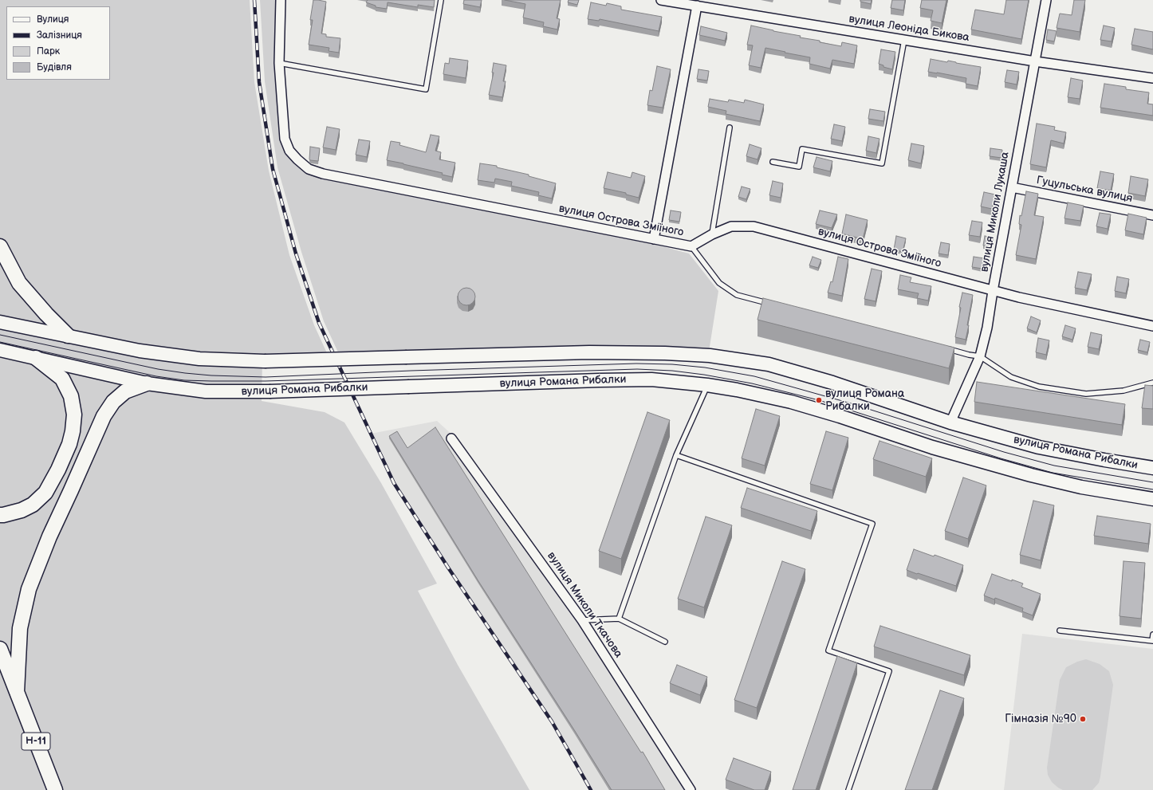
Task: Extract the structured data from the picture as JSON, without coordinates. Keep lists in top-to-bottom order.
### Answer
{
  "streets": {
    "main road": ["вулиця Романа Рибалки", "Н-11"],
    "street": [
      "вулиця Леоніда Бикова",
      "Гуцульська вулиця",
      "вулиця Миколи Лукаша",
      "вулиця Острова Зміїного",
      "вулиця Миколи Ткачова"
    ]
  },
  "crossings": [
    ["вулиця Леоніда Бикова", "вулиця Миколи Лукаша"],
    ["Гуцульська вулиця", "вулиця Миколи Лукаша"],
    ["вулиця Миколи Лукаша", "вулиця Острова Зміїного"],
    ["вулиця Миколи Лукаша", "вулиця Романа Рибалки"]
  ],
  "places": ["вулиця Романа Рибалки", "Гімназія №90"],
  "legend": [
    "Вулиця",
    "Залізниця",
    "Парк",
    "Будівля"
  ]
}
